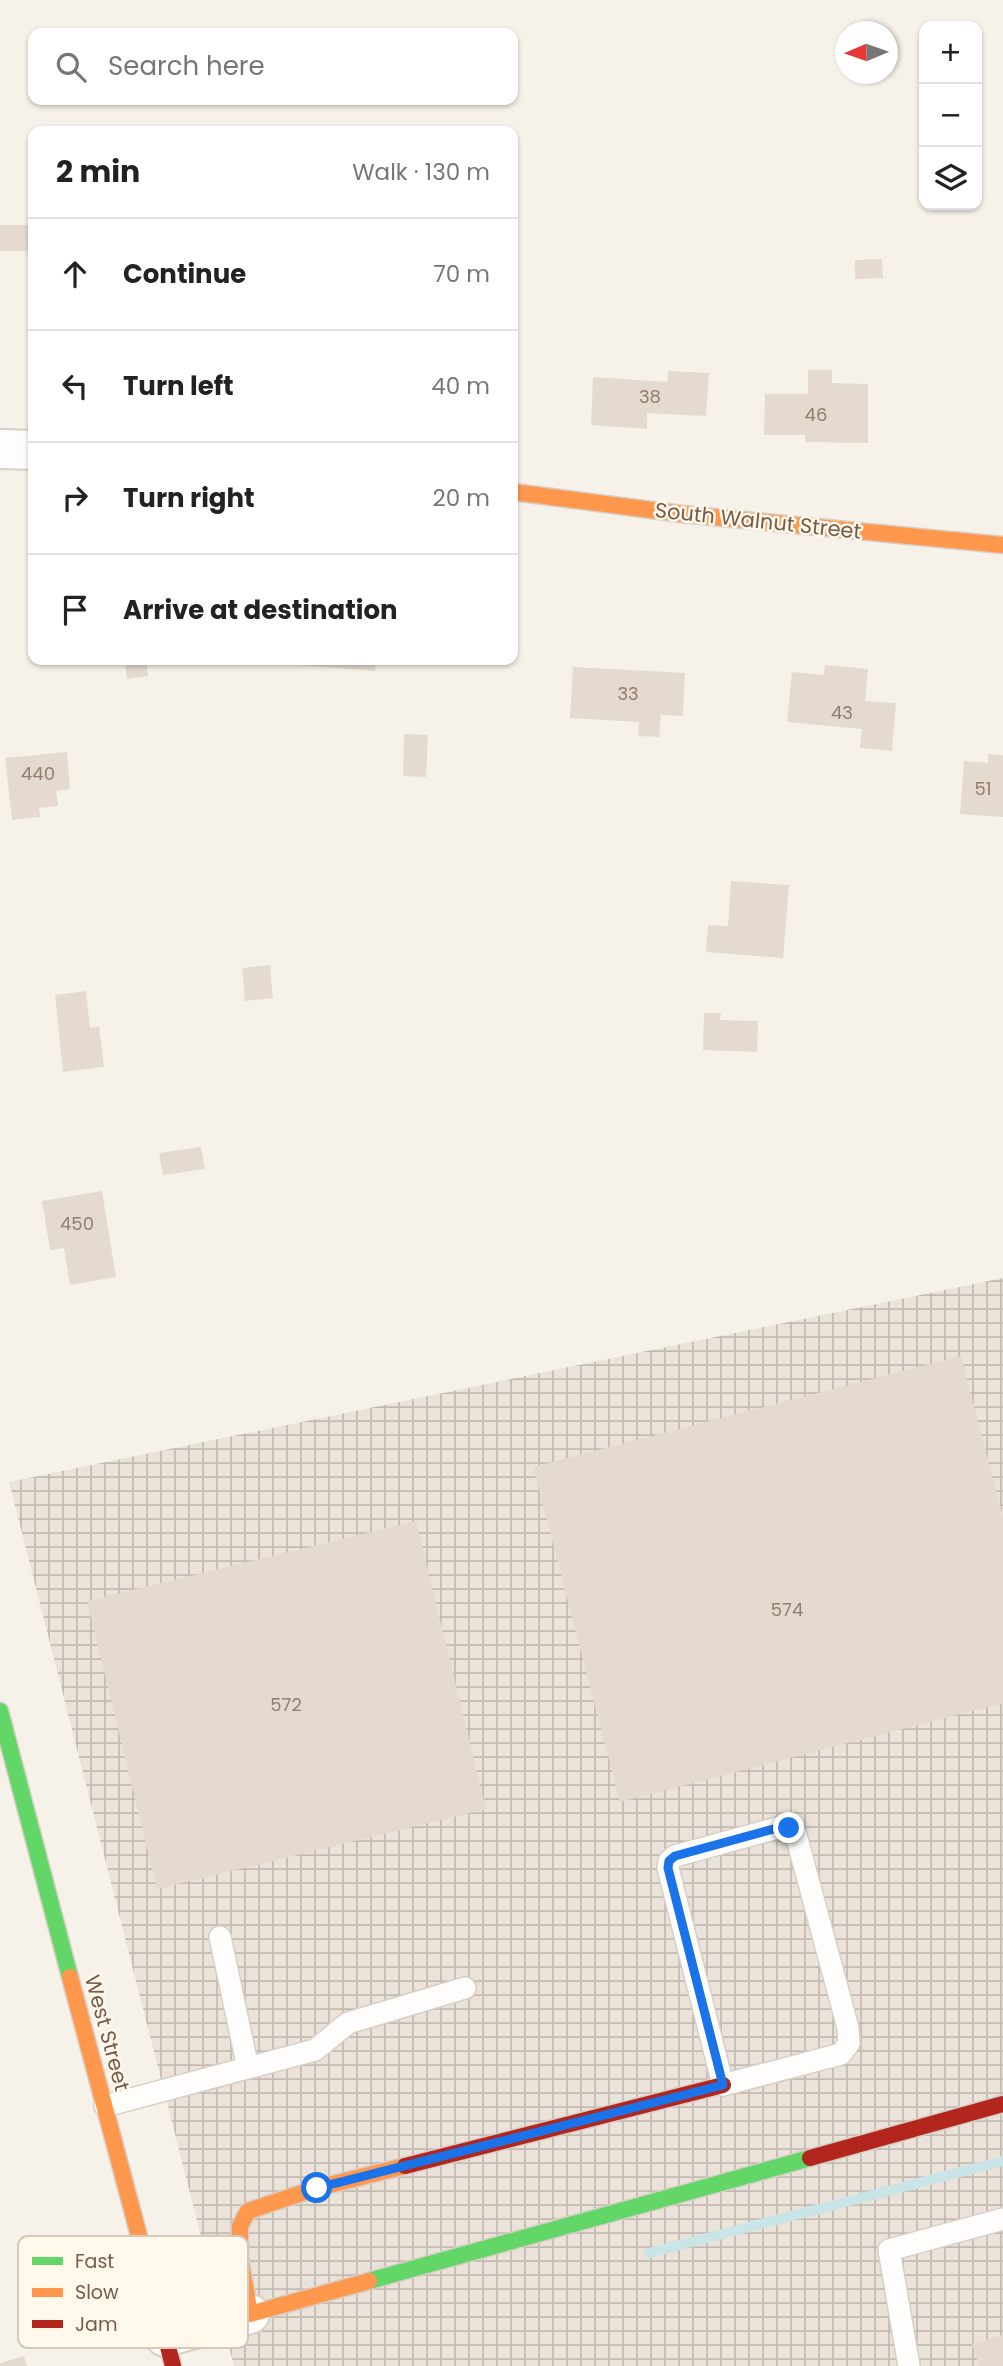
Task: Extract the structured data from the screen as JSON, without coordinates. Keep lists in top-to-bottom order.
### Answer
{
  "streets": {
    "street": ["South Walnut Street", "West Street"]
  },
  "house_numbers": [
    "38",
    "46",
    "33",
    "43",
    "440",
    "51",
    "450",
    "574",
    "572"
  ],
  "legend": ["Fast", "Slow", "Jam"],
  "north": "left",
  "page": {
    "map_buttons": ["+", "−"],
    "search": "Search here",
    "heading": ["2 min", "Walk · 130 m"],
    "list": [
      ["Continue", "70 m"],
      ["Turn left", "40 m"],
      ["Turn right", "20 m"],
      "Arrive at destination"
    ]
  }
}
